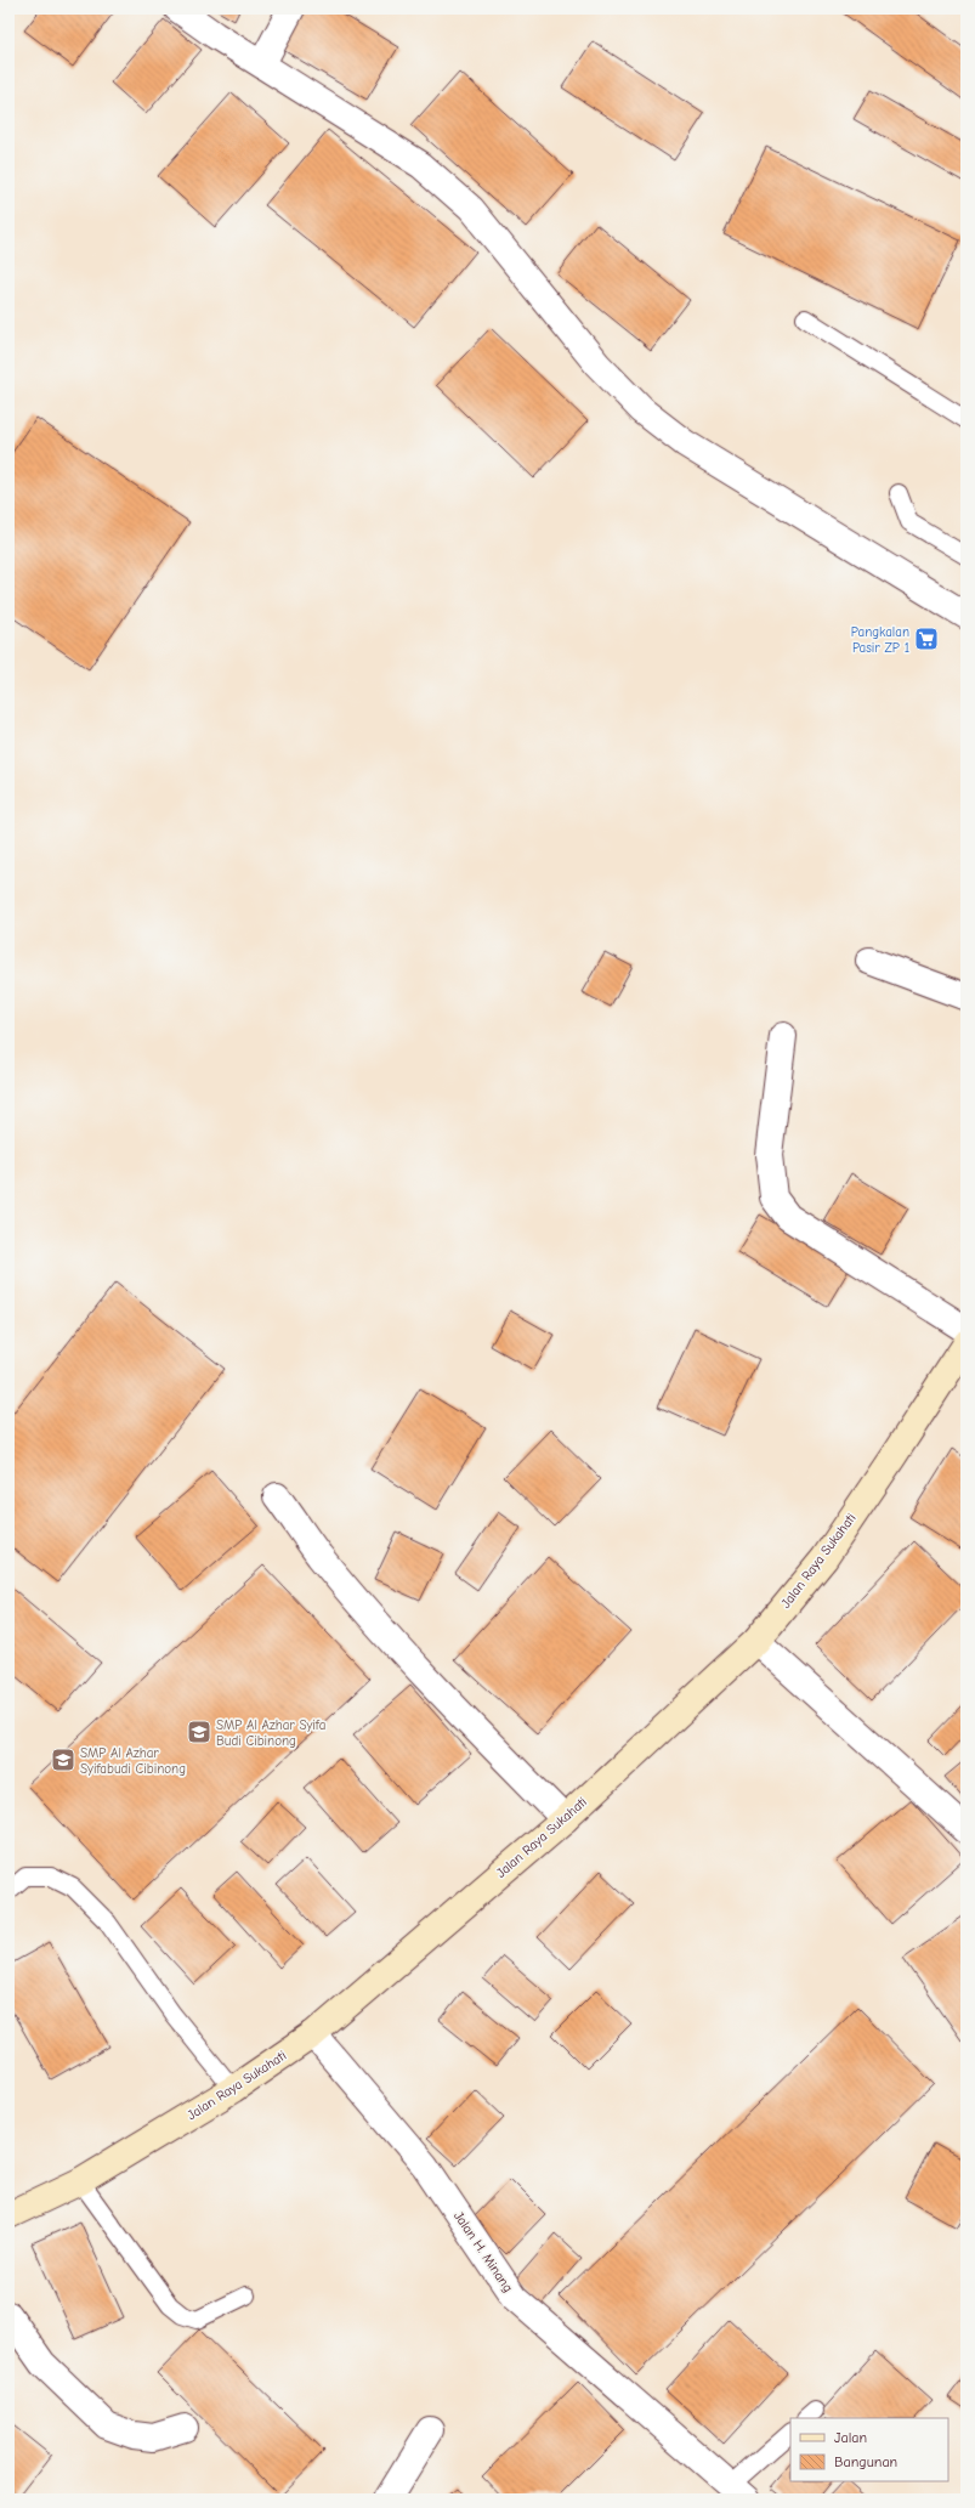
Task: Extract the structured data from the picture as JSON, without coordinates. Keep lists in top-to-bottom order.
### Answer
{
  "streets": {
    "main road": ["Jalan Raya Sukahati"],
    "street": ["Jalan H. Minang"]
  },
  "crossings": [
    ["Jalan Raya Sukahati", "Jalan H. Minang"]
  ],
  "places": {
    "supermarket": ["Pangkalan Pasir ZP 1"],
    "school or university": ["SMP Al Azhar Syifa Budi Cibinong", "SMP Al Azhar Syifabudi Cibinong"]
  },
  "legend": ["Jalan", "Bangunan"]
}
